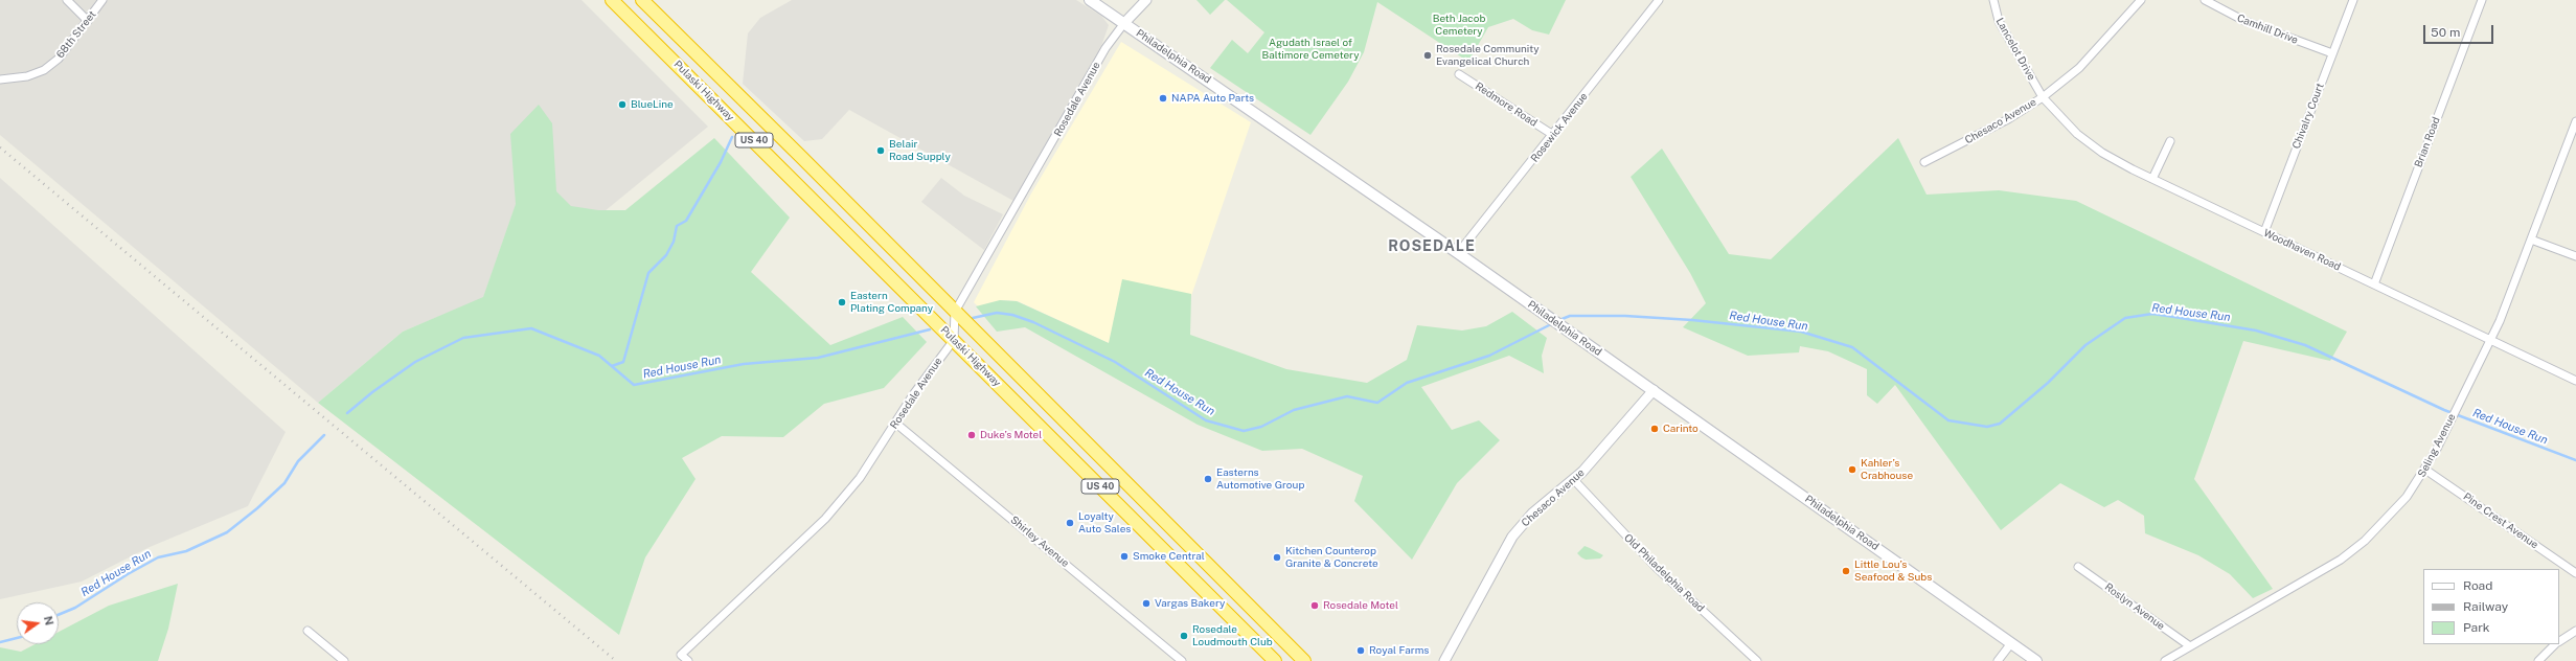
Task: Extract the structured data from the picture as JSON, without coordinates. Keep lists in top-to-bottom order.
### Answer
{
  "streets": {
    "highway": ["Pulaski Highway", "US 40"],
    "main road": ["Philadelphia Road"],
    "street": [
      "Camhill Drive",
      "68th Street",
      "Lancelot Drive",
      "Rosedale Avenue",
      "Redmore Road",
      "Chivalry Court",
      "Chesaco Avenue",
      "Rosewick Avenue",
      "Brian Road",
      "Woodhaven Road",
      "Seling Avenue",
      "Pine Crest Avenue",
      "Shirley Avenue",
      "Old Philadelphia Road",
      "Roslyn Avenue"
    ]
  },
  "crossings": [
    ["Camhill Drive", "Chivalry Court"],
    ["Lancelot Drive", "Chesaco Avenue"],
    ["Lancelot Drive", "Woodhaven Road"],
    ["Philadelphia Road", "Rosedale Avenue"],
    ["Philadelphia Road", "Chesaco Avenue"],
    ["Philadelphia Road", "Rosewick Avenue"],
    ["Pulaski Highway", "Rosedale Avenue"],
    ["Rosedale Avenue", "Shirley Avenue"],
    ["Redmore Road", "Rosewick Avenue"],
    ["Chivalry Court", "Woodhaven Road"],
    ["Chesaco Avenue", "Woodhaven Road"],
    ["Chesaco Avenue", "Old Philadelphia Road"],
    ["Brian Road", "Woodhaven Road"],
    ["Woodhaven Road", "Seling Avenue"],
    ["Seling Avenue", "Pine Crest Avenue"],
    ["Seling Avenue", "Roslyn Avenue"]
  ],
  "districts": ["ROSEDALE"],
  "water": ["Red House Run"],
  "parks": ["Beth Jacob Cemetery", "Agudath Israel of Baltimore Cemetery"],
  "places": [
    "Rosedale Community Evangelical Church",
    "NAPA Auto Parts",
    "BlueLine",
    "Belair Road Supply",
    "Eastern Plating Company",
    "Carinto",
    "Duke’s Motel",
    "Kahler’s Crabhouse",
    "Easterns Automotive Group",
    "Loyalty Auto Sales",
    "Smoke Central",
    "Kitchen Counterop Granite & Concrete",
    "Little Lou’s Seafood & Subs",
    "Vargas Bakery",
    "Rosedale Motel",
    "Rosedale Loudmouth Club",
    "Royal Farms"
  ],
  "legend": ["Road", "Railway", "Park"],
  "scale_bar": "50 m",
  "north": "right"
}
